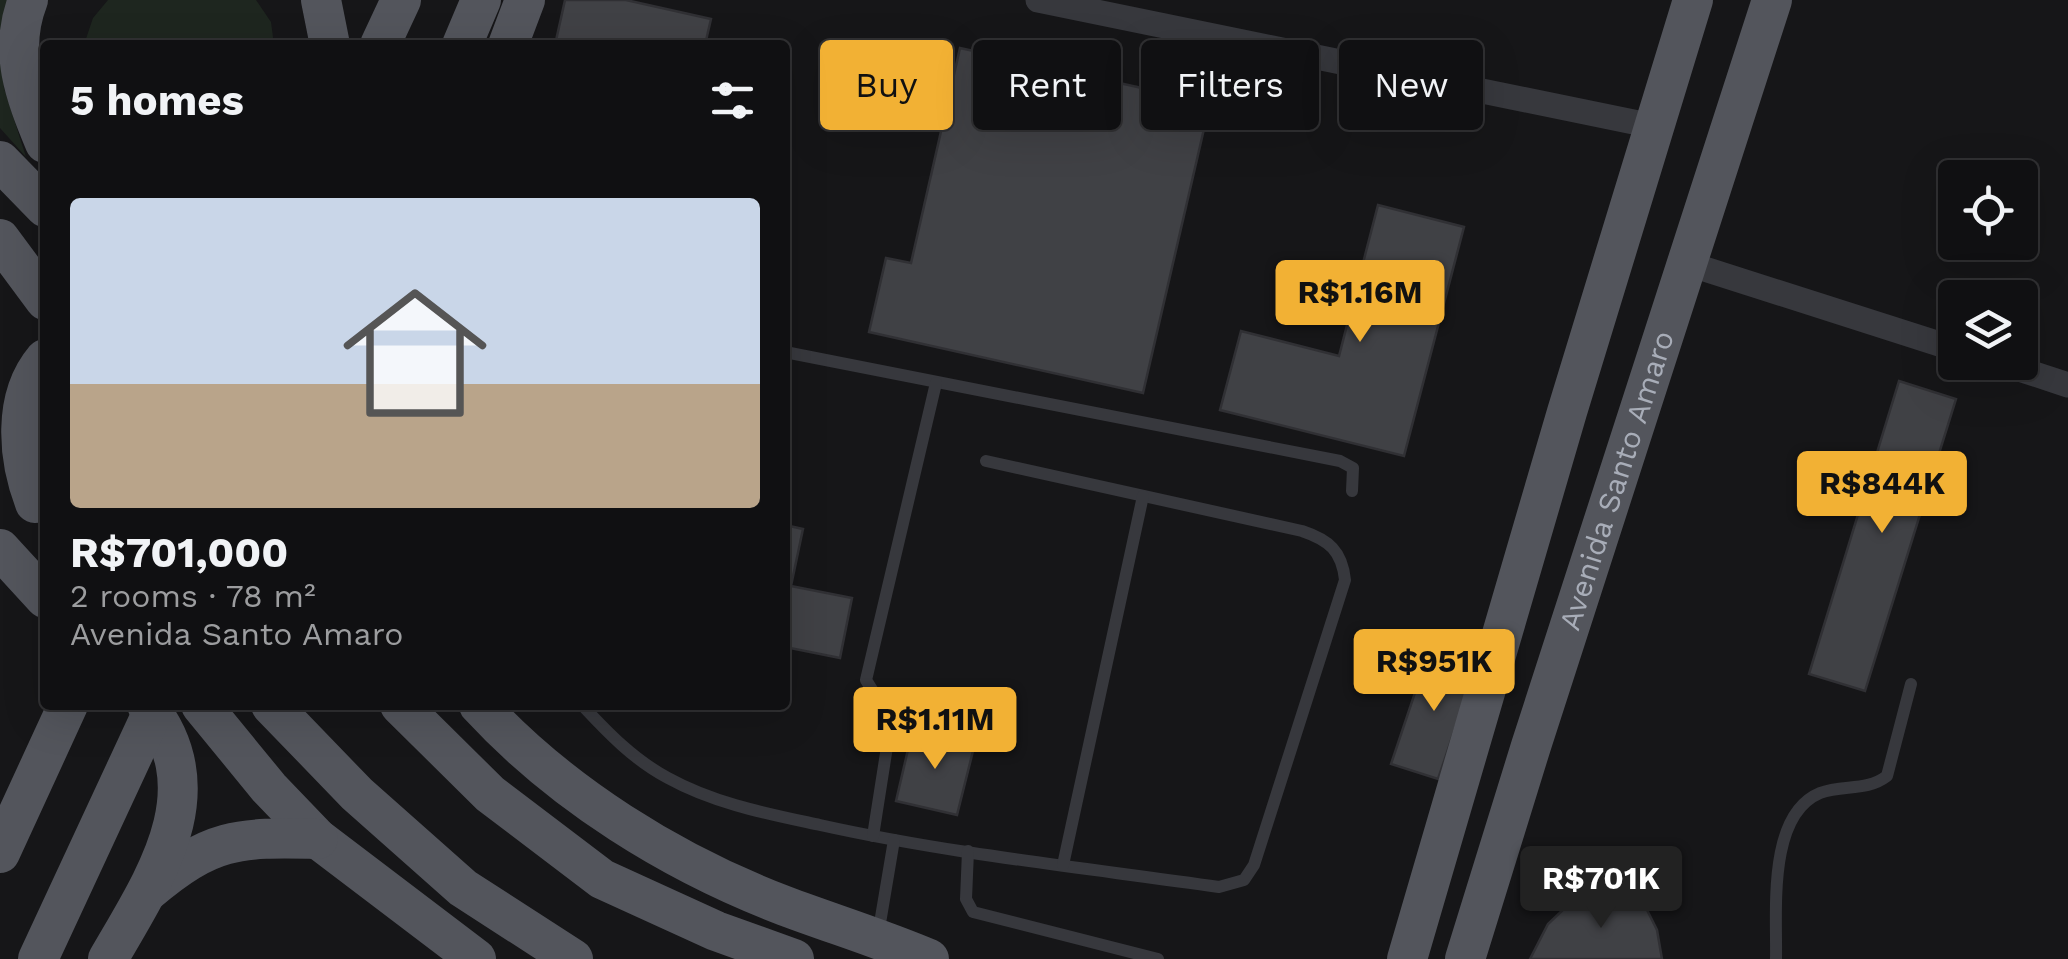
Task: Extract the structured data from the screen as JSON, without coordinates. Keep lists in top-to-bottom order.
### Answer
{
  "streets": {
    "main road": ["Avenida Santo Amaro"]
  },
  "page": {
    "chip": [
      "Buy",
      "Rent",
      "Filters",
      "New"
    ],
    "heading": "5 homes",
    "list": [
      {
        "name": "R$701,000",
        "note": "2 rooms · 78 m² · Avenida Santo Amaro"
      }
    ],
    "price": [
      "R$1.16M",
      "R$844K",
      "R$951K",
      "R$1.11M",
      "R$701K"
    ]
  }
}
